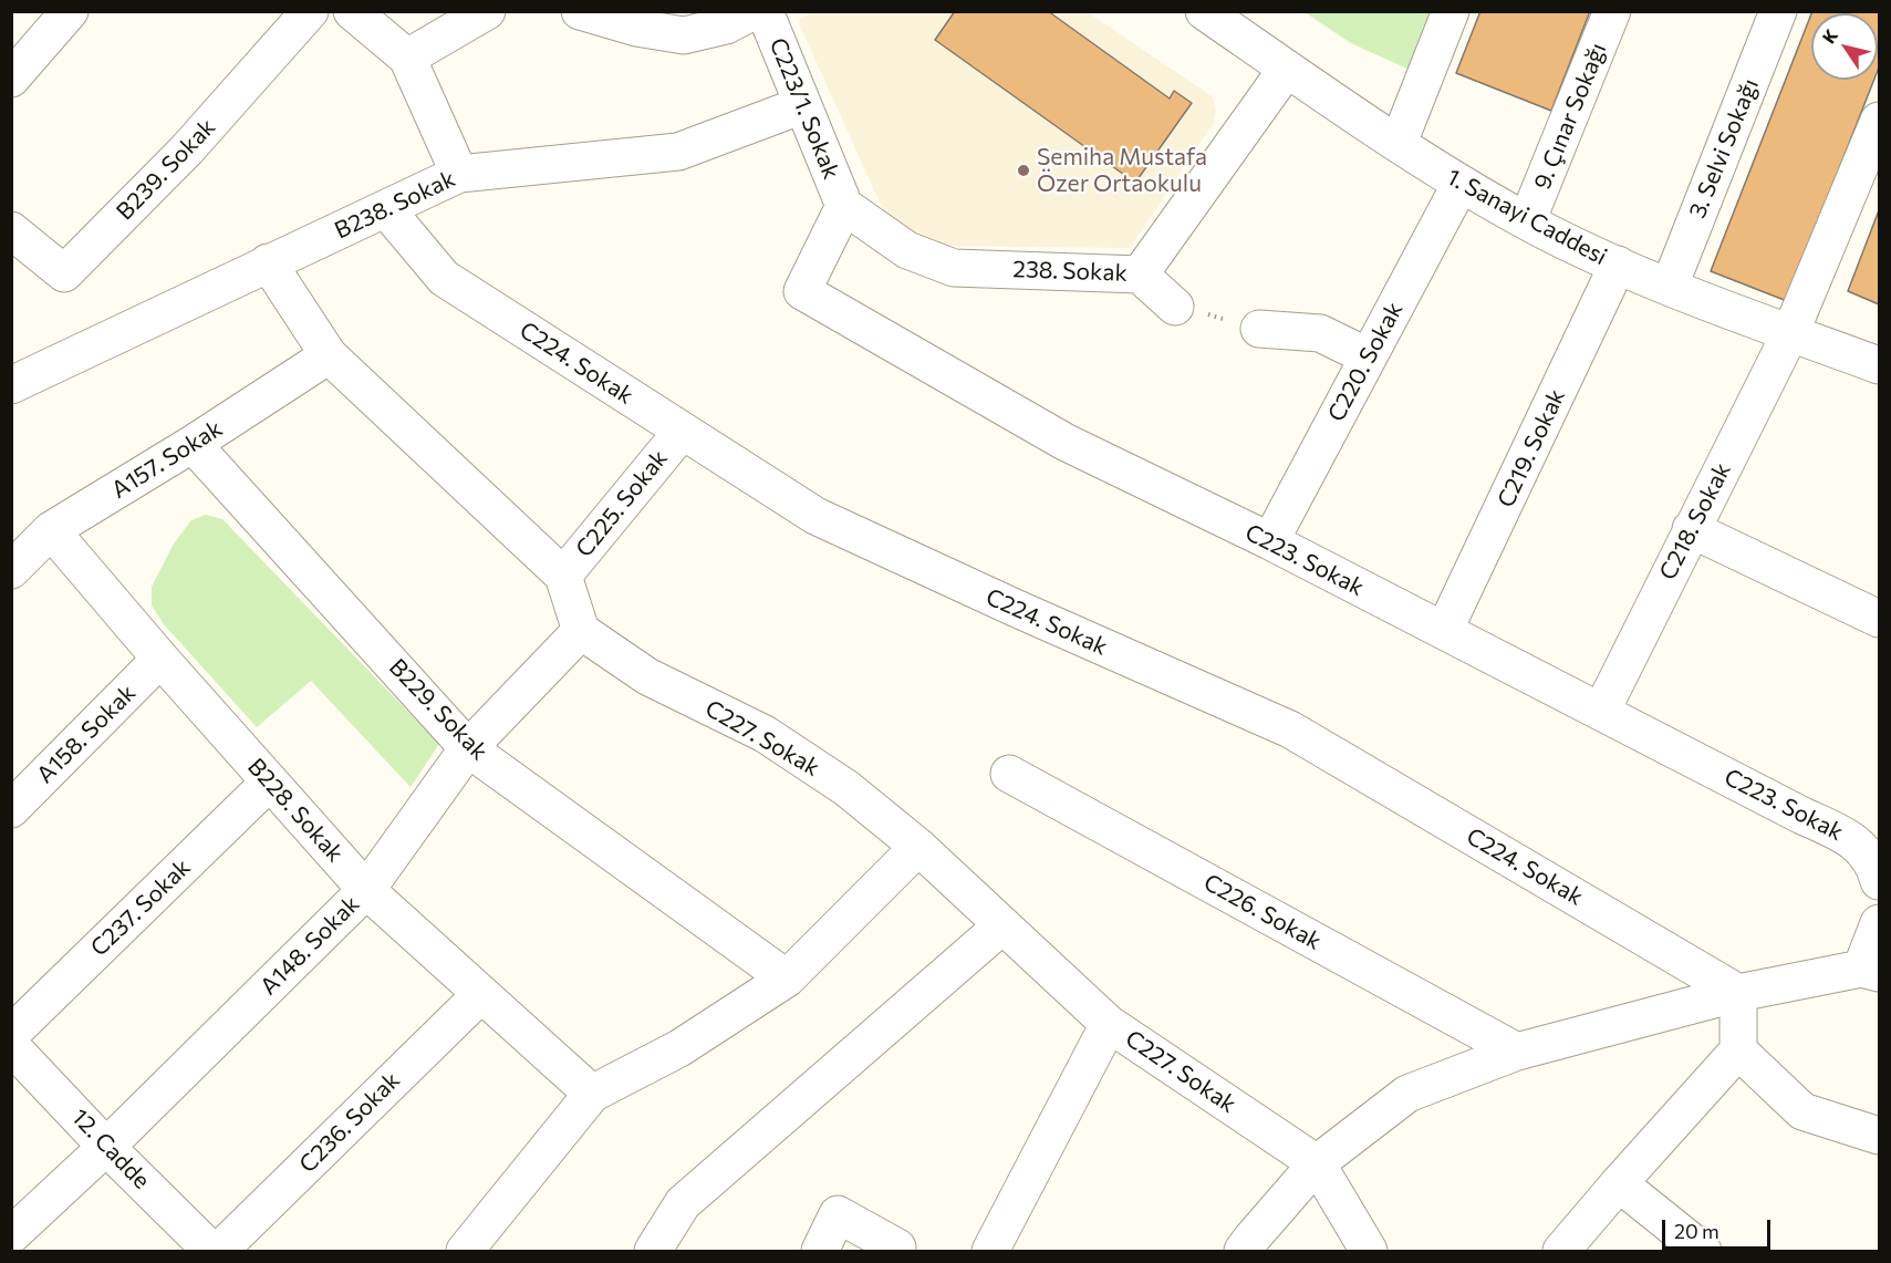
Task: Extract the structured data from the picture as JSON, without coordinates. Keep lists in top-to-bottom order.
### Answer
{
  "streets": {
    "street": [
      "C223/1. Sokak",
      "9. Çınar Sokağı",
      "3. Selvi Sokağı",
      "B239. Sokak",
      "B238. Sokak",
      "1. Sanayi Caddesi",
      "238. Sokak",
      "C220. Sokak",
      "C224. Sokak",
      "C219. Sokak",
      "A157. Sokak",
      "C225. Sokak",
      "C218. Sokak",
      "C223. Sokak",
      "B229. Sokak",
      "A158. Sokak",
      "C227. Sokak",
      "B228. Sokak",
      "C237. Sokak",
      "C226. Sokak",
      "A148. Sokak",
      "C236. Sokak",
      "12. Cadde"
    ]
  },
  "crossings": [
    ["C223/1. Sokak", "B238. Sokak"],
    ["C223/1. Sokak", "238. Sokak"],
    ["C223/1. Sokak", "C223. Sokak"],
    ["9. Çınar Sokağı", "1. Sanayi Caddesi"],
    ["3. Selvi Sokağı", "1. Sanayi Caddesi"],
    ["B238. Sokak", "C224. Sokak"],
    ["1. Sanayi Caddesi", "238. Sokak"],
    ["1. Sanayi Caddesi", "C220. Sokak"],
    ["1. Sanayi Caddesi", "C219. Sokak"],
    ["1. Sanayi Caddesi", "C218. Sokak"],
    ["238. Sokak", "C223. Sokak"],
    ["C220. Sokak", "C223. Sokak"],
    ["C224. Sokak", "C225. Sokak"],
    ["C219. Sokak", "C223. Sokak"],
    ["A157. Sokak", "B229. Sokak"],
    ["A157. Sokak", "B228. Sokak"],
    ["C218. Sokak", "C223. Sokak"],
    ["B229. Sokak", "A148. Sokak"],
    ["A158. Sokak", "B228. Sokak"],
    ["C227. Sokak", "A148. Sokak"],
    ["B228. Sokak", "C237. Sokak"],
    ["B228. Sokak", "A148. Sokak"],
    ["B228. Sokak", "C236. Sokak"],
    ["A148. Sokak", "12. Cadde"]
  ],
  "places": ["Semiha Mustafa Özer Ortaokulu"],
  "scale_bar": "20 m",
  "north": "top left"
}
